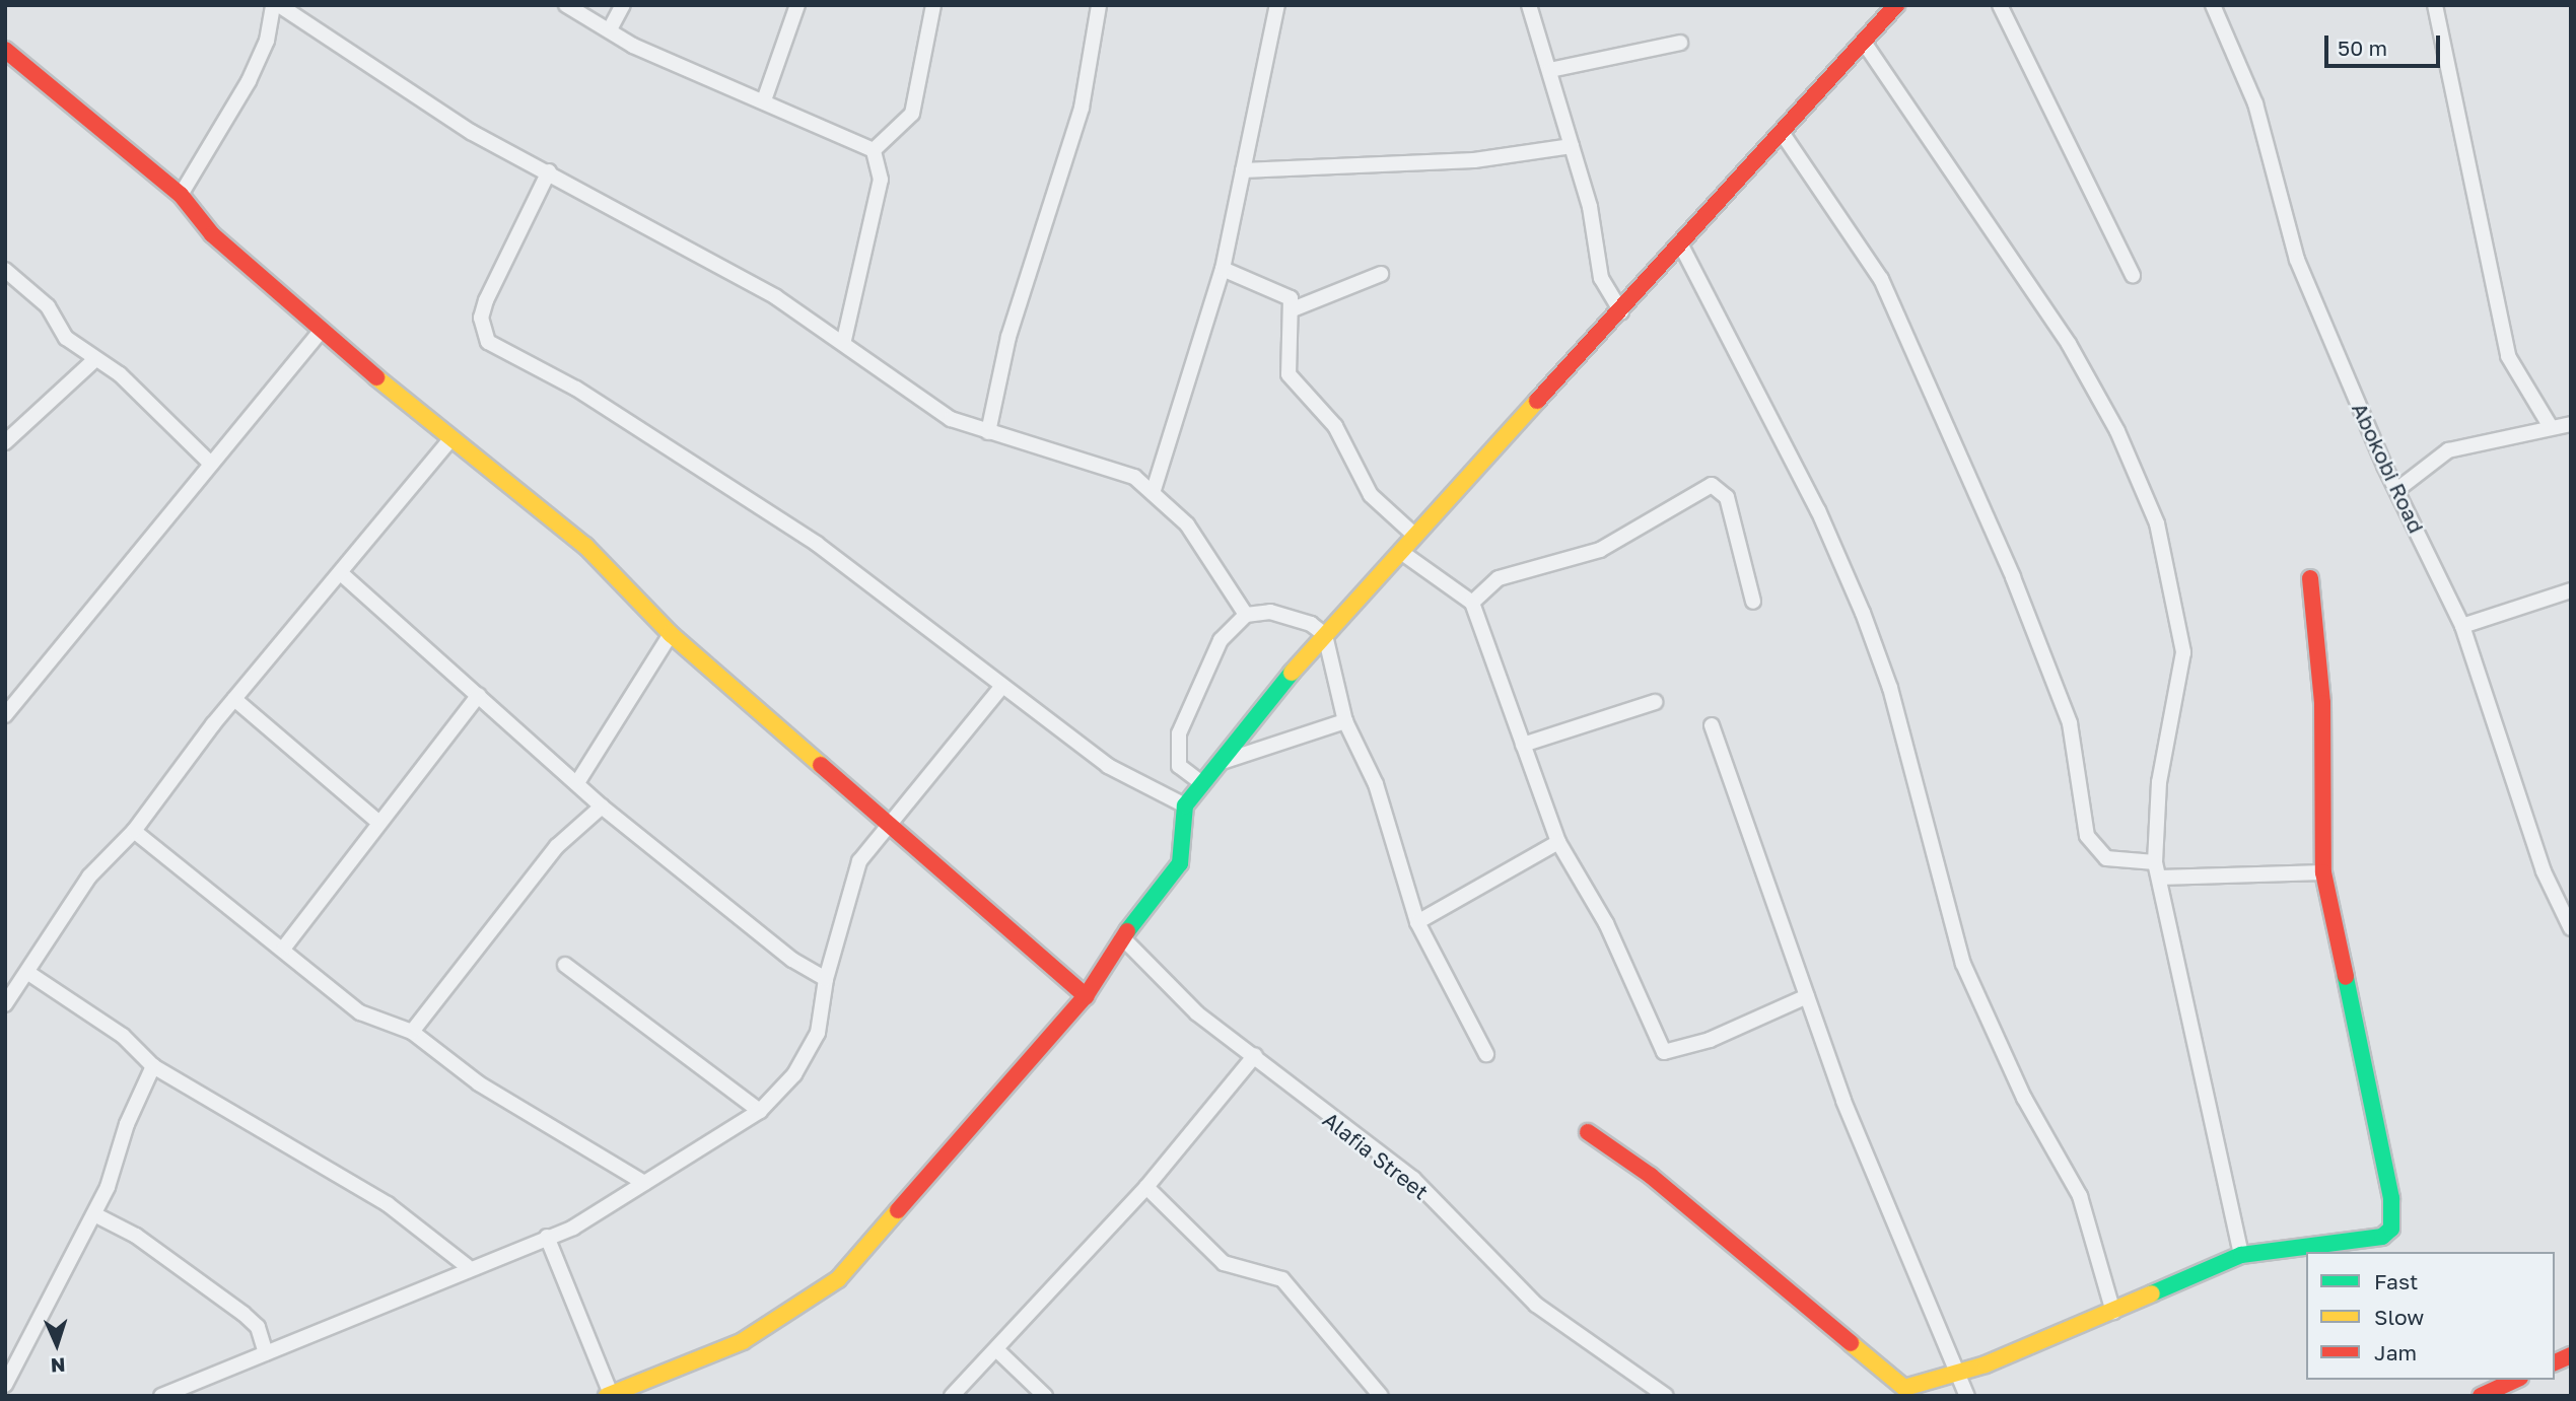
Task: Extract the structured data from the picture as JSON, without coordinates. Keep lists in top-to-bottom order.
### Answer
{
  "streets": {
    "street": ["Abokobi Road", "Alafia Street"]
  },
  "legend": ["Fast", "Slow", "Jam"],
  "scale_bar": "50 m",
  "north": "bottom"
}
